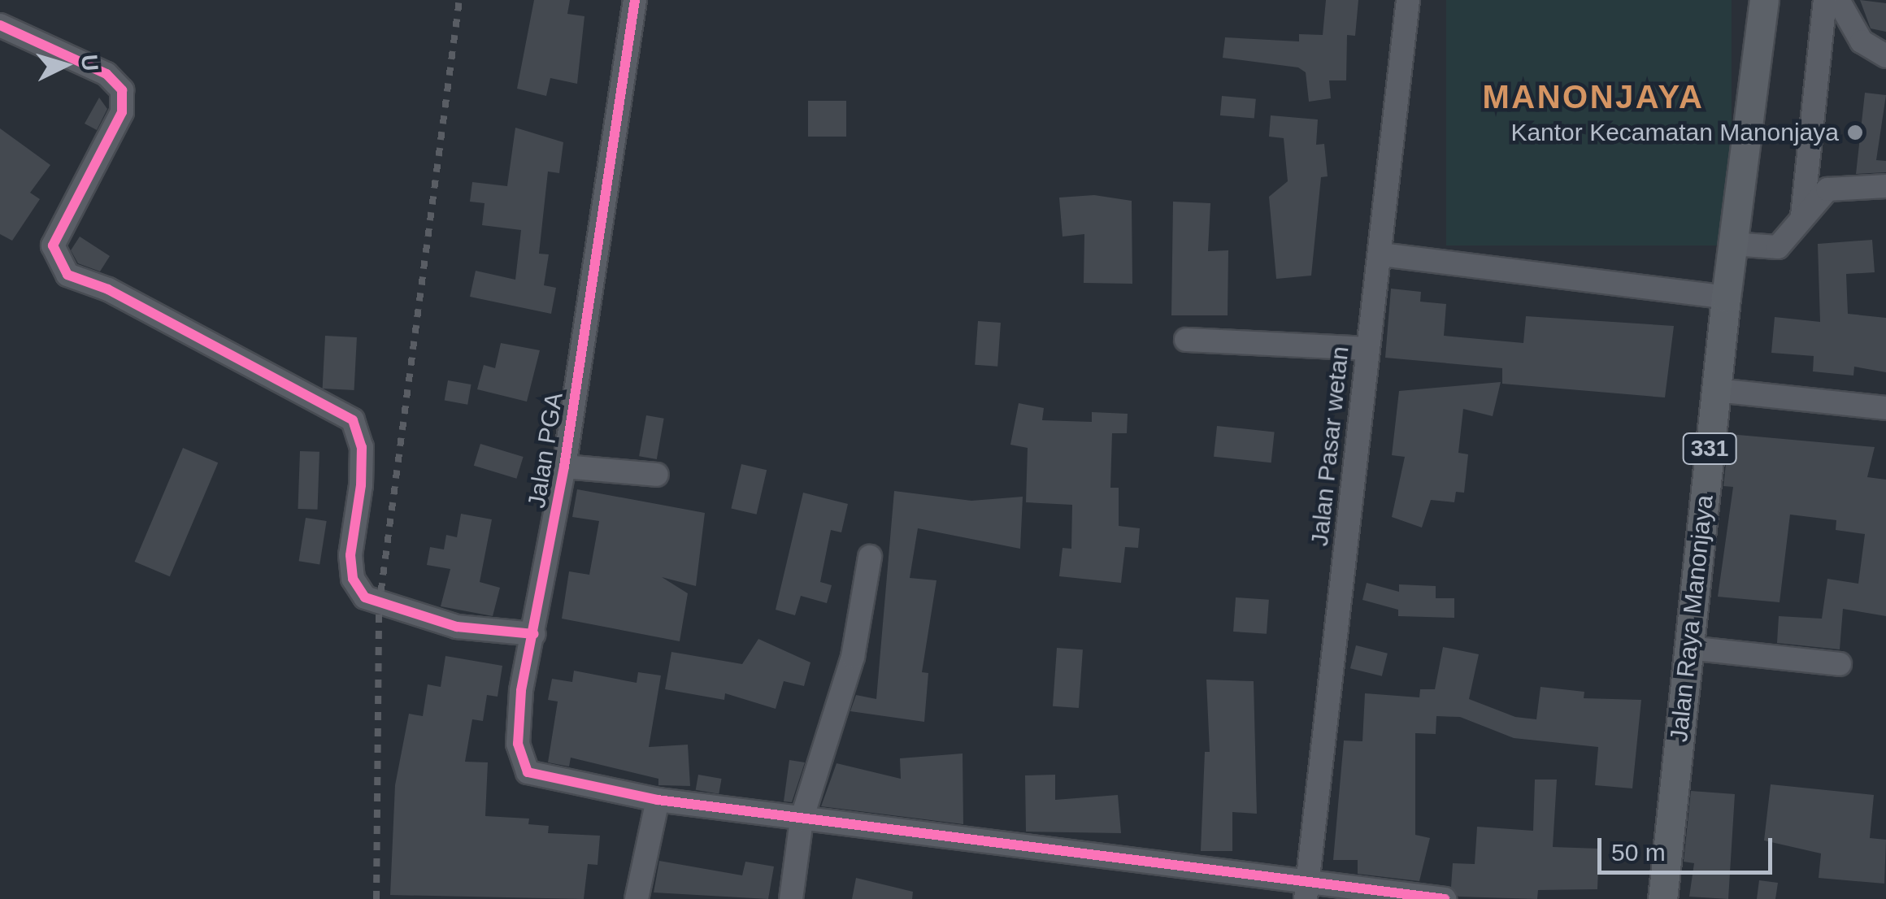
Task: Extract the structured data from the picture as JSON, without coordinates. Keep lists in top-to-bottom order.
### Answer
{
  "streets": {
    "main road": ["331", "Jalan Raya Manonjaya"],
    "street": ["Jalan Pasar wetan", "Jalan PGA"]
  },
  "districts": ["MANONJAYA"],
  "places": ["Kantor Kecamatan Manonjaya"],
  "scale_bar": "50 m",
  "north": "right"
}
